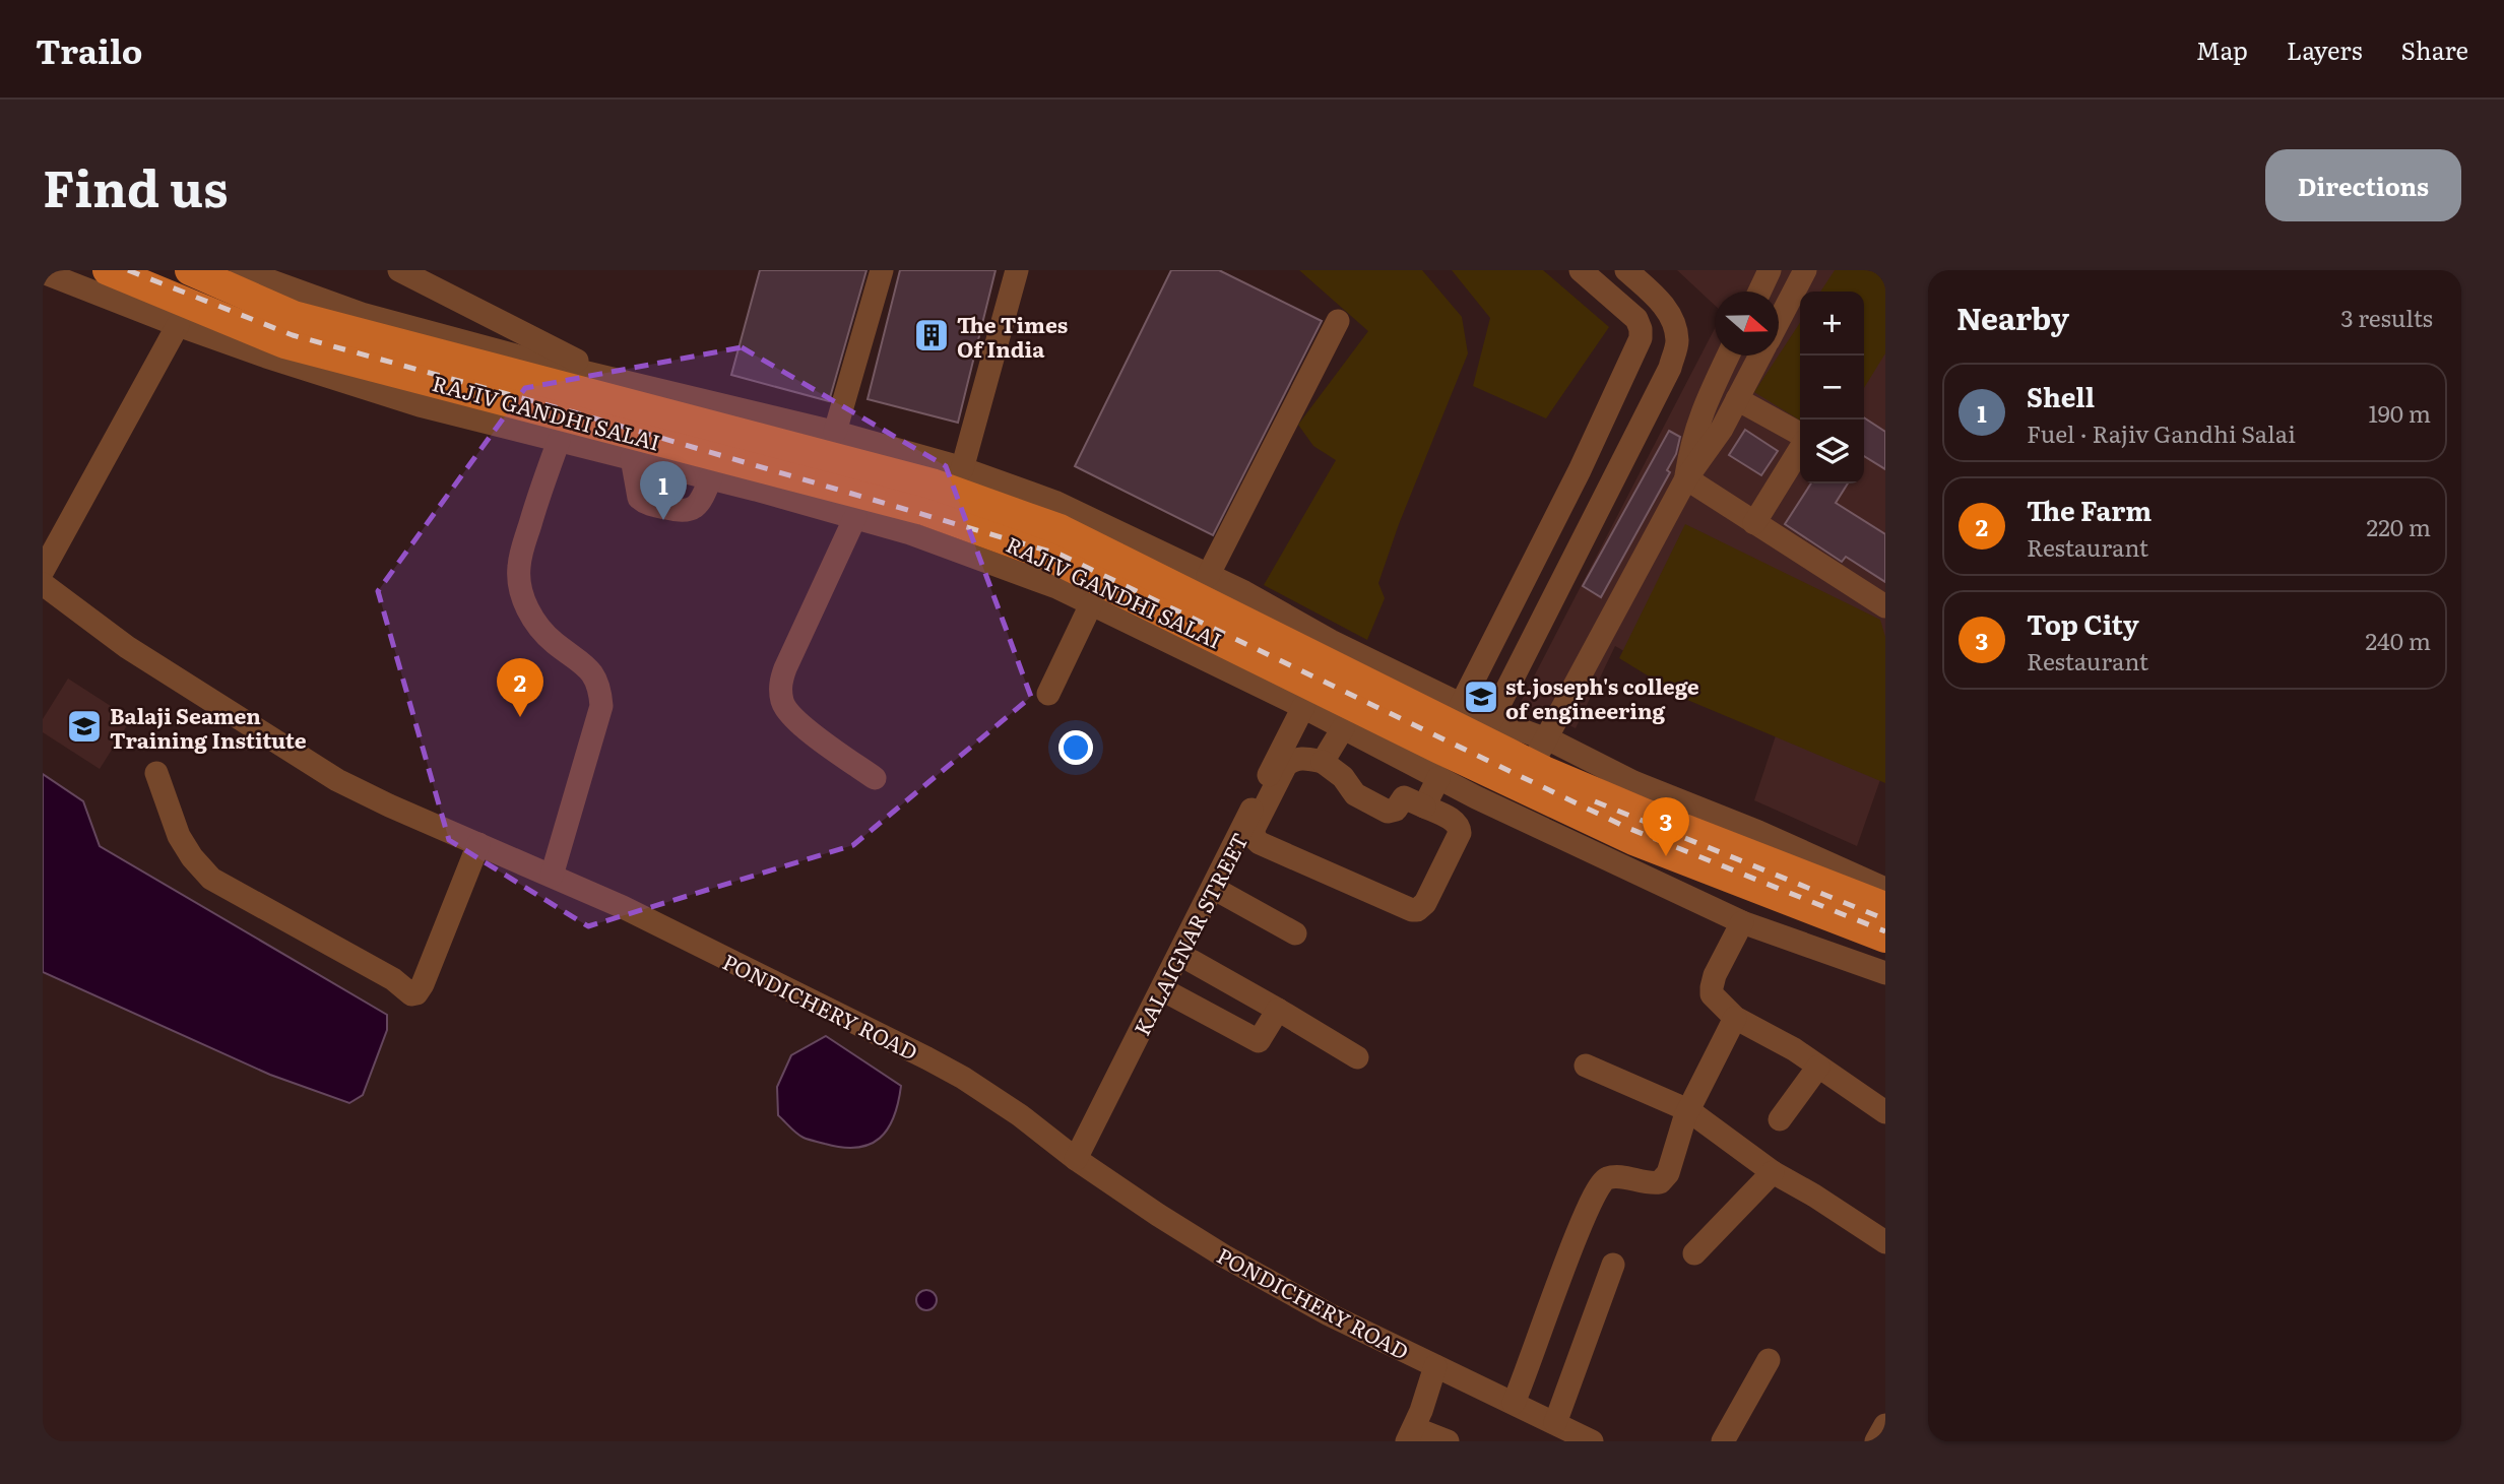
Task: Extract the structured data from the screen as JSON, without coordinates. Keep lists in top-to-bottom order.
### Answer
{
  "streets": {
    "main road": ["RAJIV GANDHI SALAI"],
    "street": ["KALAIGNAR STREET", "PONDICHERY ROAD"]
  },
  "crossings": [
    ["KALAIGNAR STREET", "PONDICHERY ROAD"]
  ],
  "places": {
    "building": ["The Times Of India"],
    "school or university": ["st.joseph's college of engineering", "Balaji Seamen Training Institute"]
  },
  "north": "right",
  "page": {
    "header": "Trailo",
    "nav": ["Map", "Layers", "Share"],
    "title": "Find us",
    "buttons": "Directions",
    "heading": ["Nearby", "3 results"],
    "map_buttons": ["+", "−"],
    "list": [
      {
        "mark": "1",
        "name": "Shell",
        "note": "Fuel · Rajiv Gandhi Salai",
        "value": "190 m"
      },
      {
        "mark": "2",
        "name": "The Farm",
        "note": "Restaurant",
        "value": "220 m"
      },
      {
        "mark": "3",
        "name": "Top City",
        "note": "Restaurant",
        "value": "240 m"
      }
    ],
    "pins": ["1", "2", "3"]
  }
}
